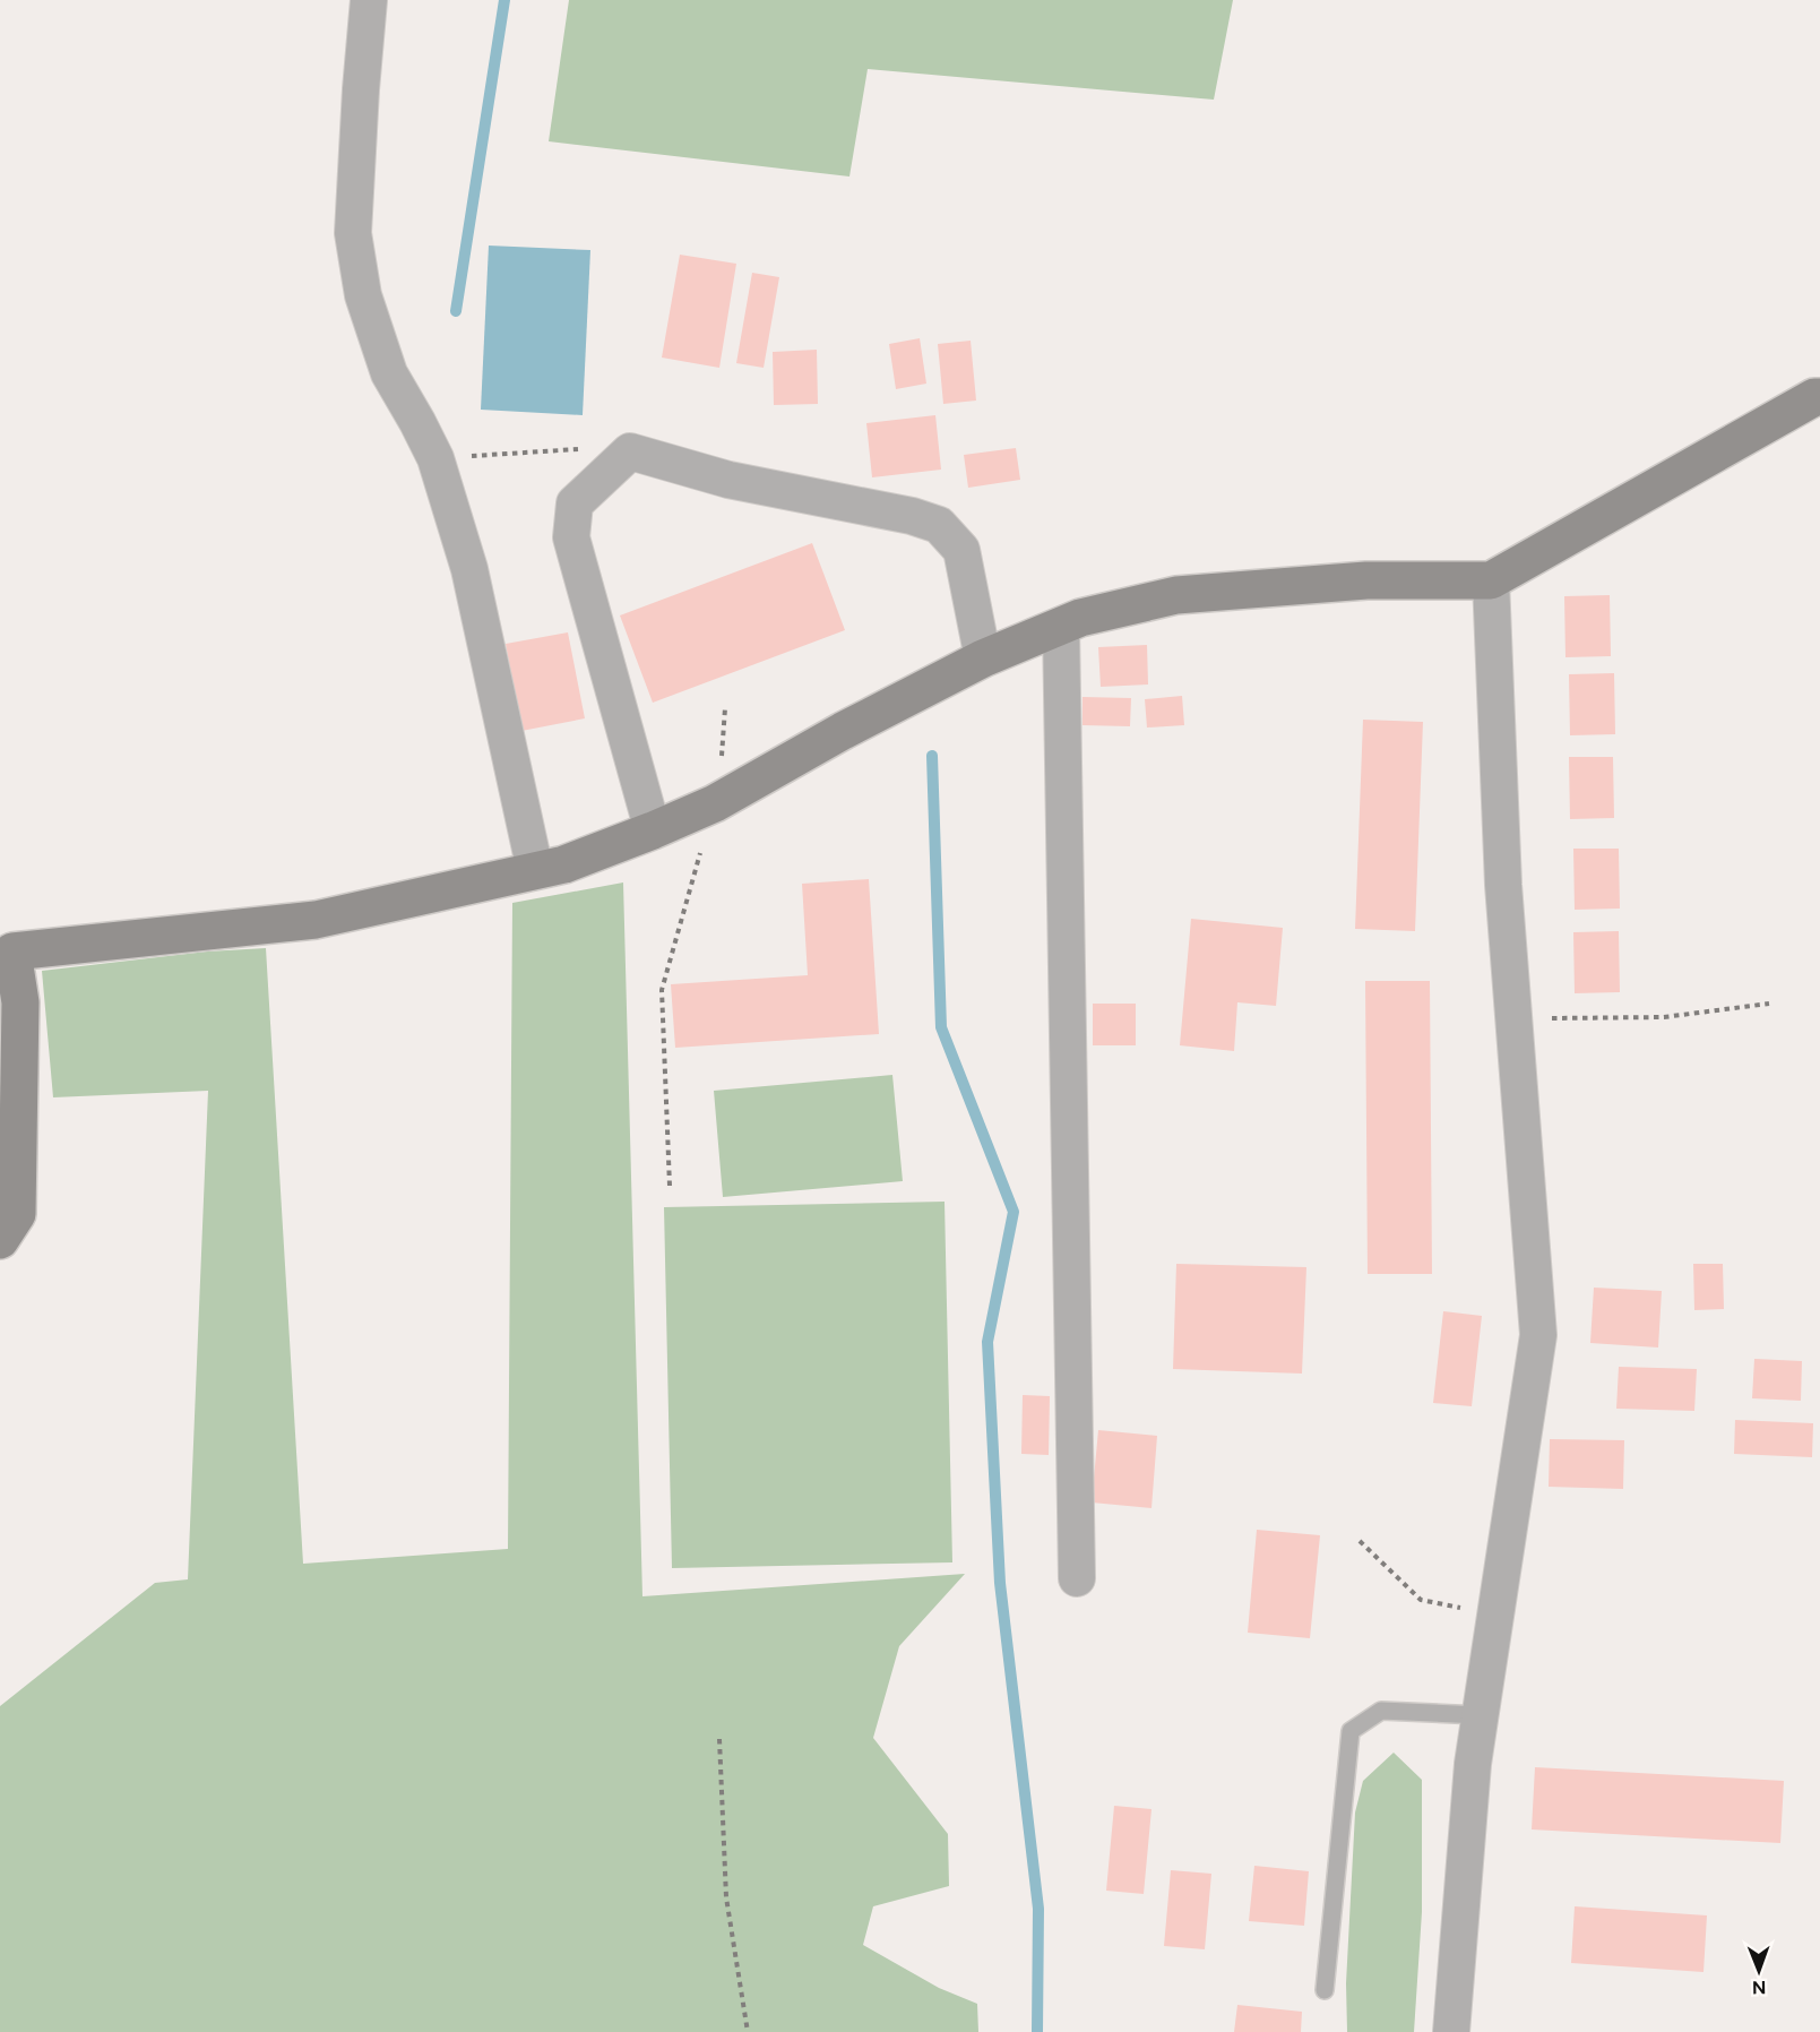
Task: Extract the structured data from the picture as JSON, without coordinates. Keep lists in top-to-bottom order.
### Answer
{
  "north": "bottom"
}
